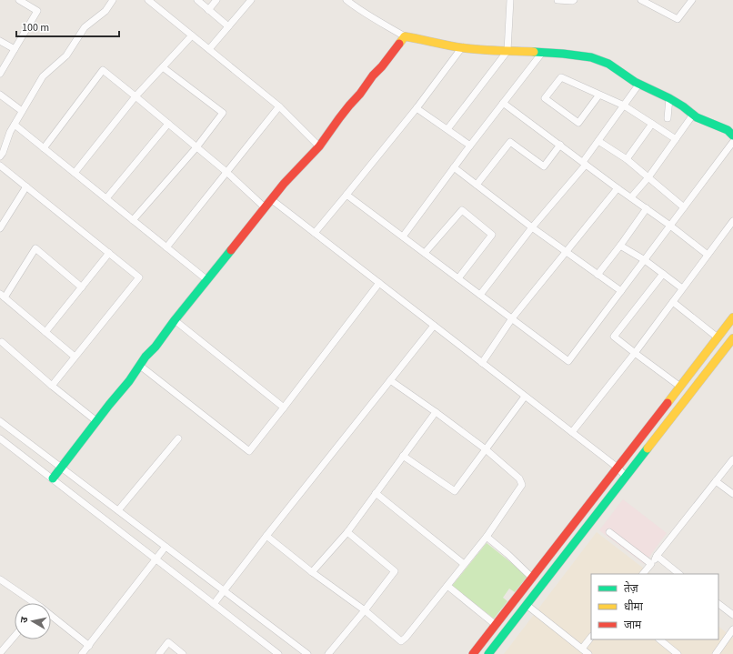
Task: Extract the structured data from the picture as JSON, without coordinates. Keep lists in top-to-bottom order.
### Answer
{
  "legend": ["तेज़", "धीमा", "जाम"],
  "scale_bar": "100 m",
  "north": "left"
}
